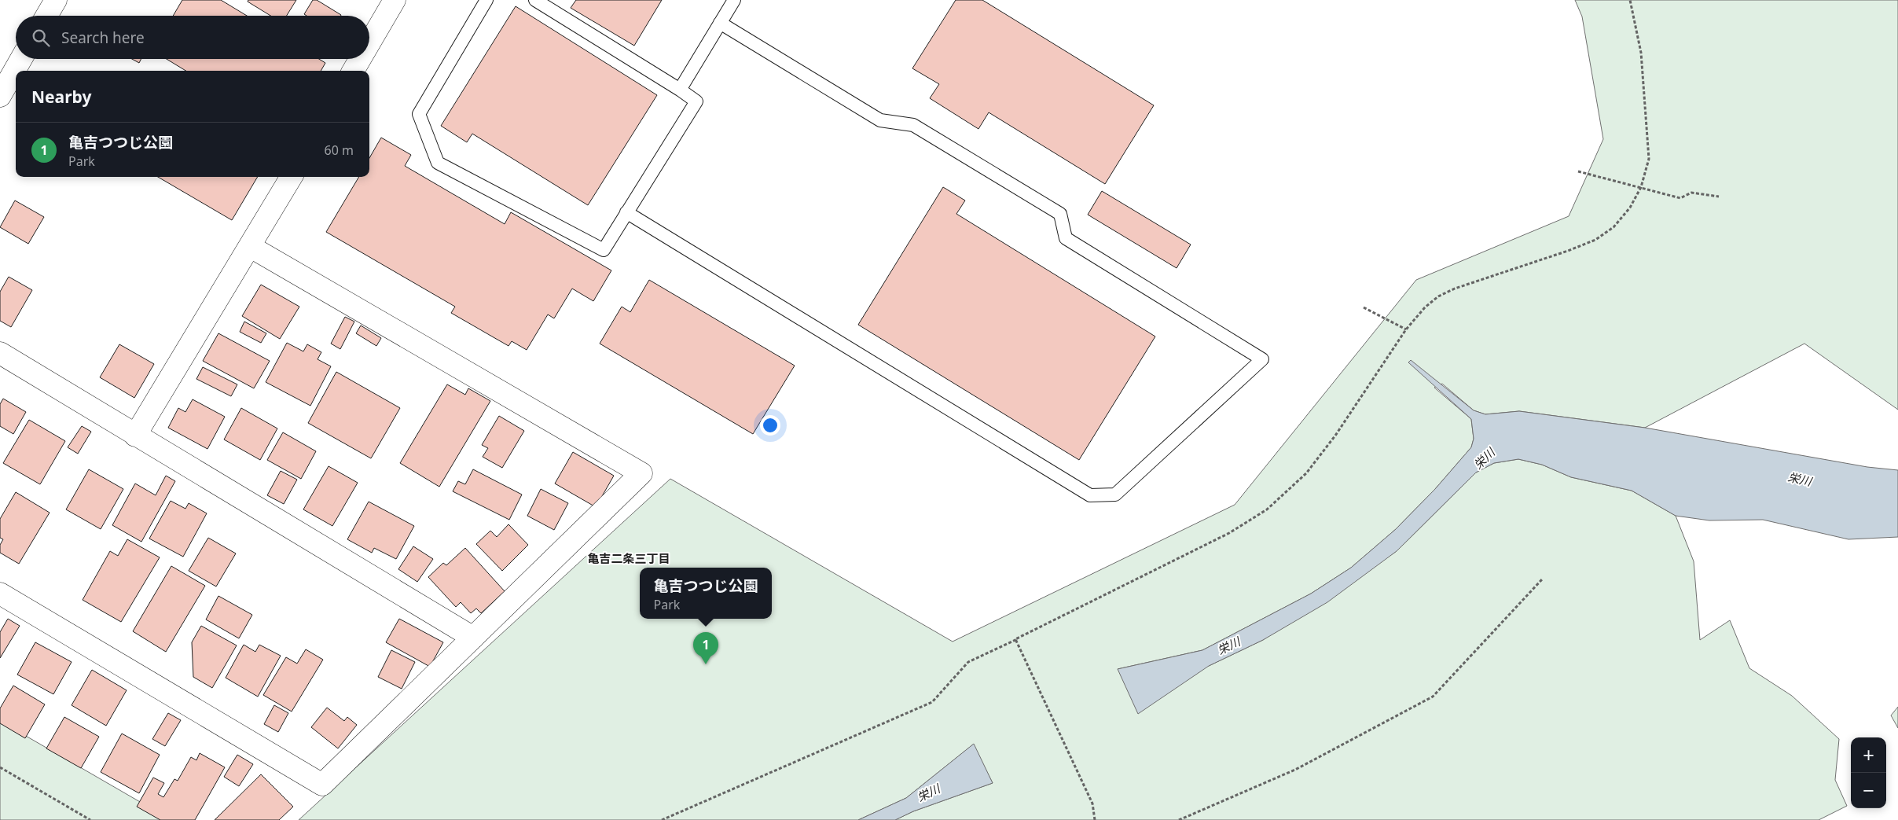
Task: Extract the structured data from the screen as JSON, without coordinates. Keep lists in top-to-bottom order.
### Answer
{
  "districts": ["亀吉二条三丁目"],
  "water": ["栄川"],
  "page": {
    "search": "Search here",
    "heading": "Nearby",
    "list": [
      {
        "mark": "1",
        "name": "亀吉つつじ公園",
        "note": "Park",
        "value": "60 m"
      }
    ],
    "popup": ["亀吉つつじ公園", "Park"],
    "pins": "1",
    "map_buttons": ["+", "−"]
  }
}
